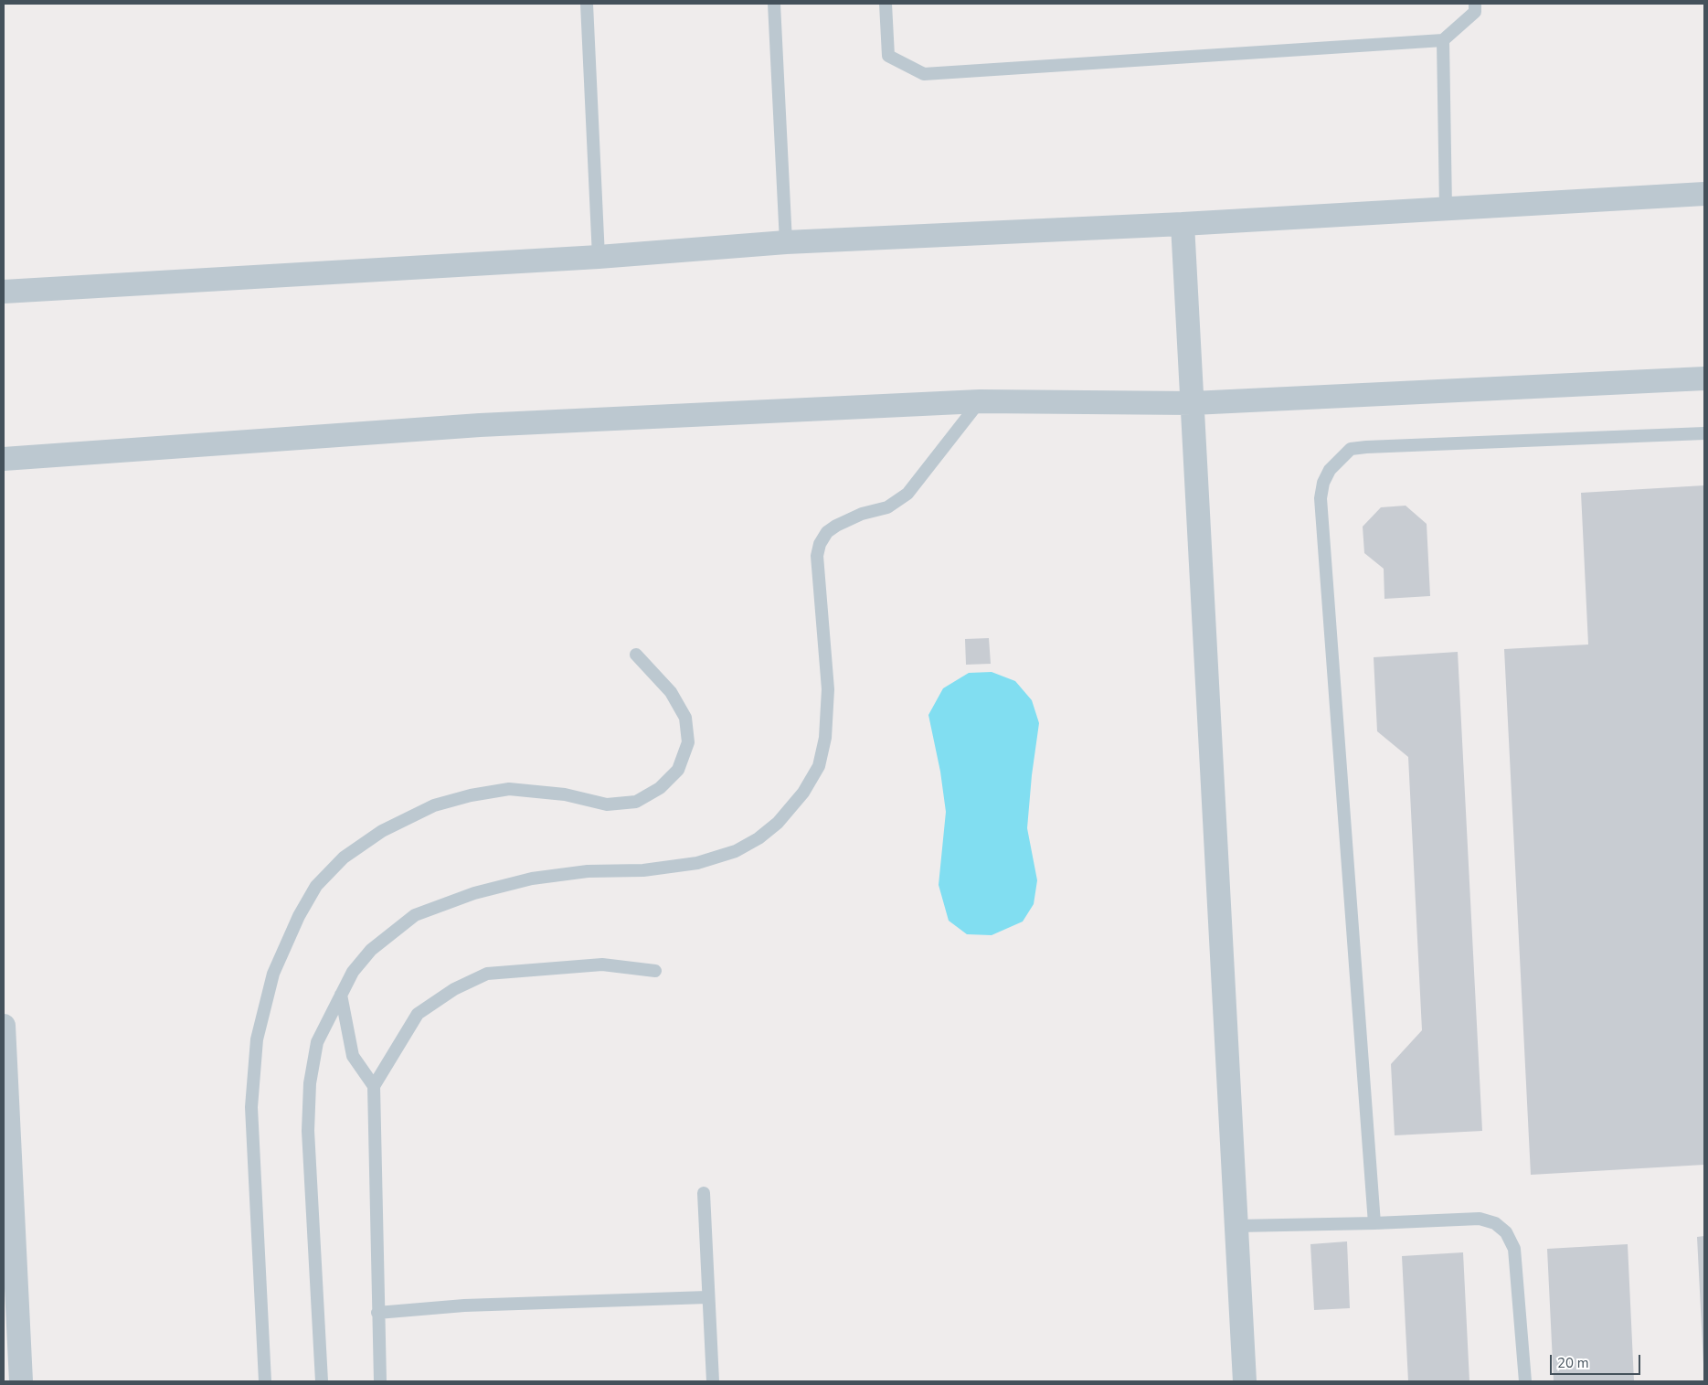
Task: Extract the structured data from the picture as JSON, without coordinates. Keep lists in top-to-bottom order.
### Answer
{
  "scale_bar": "20 m"
}
